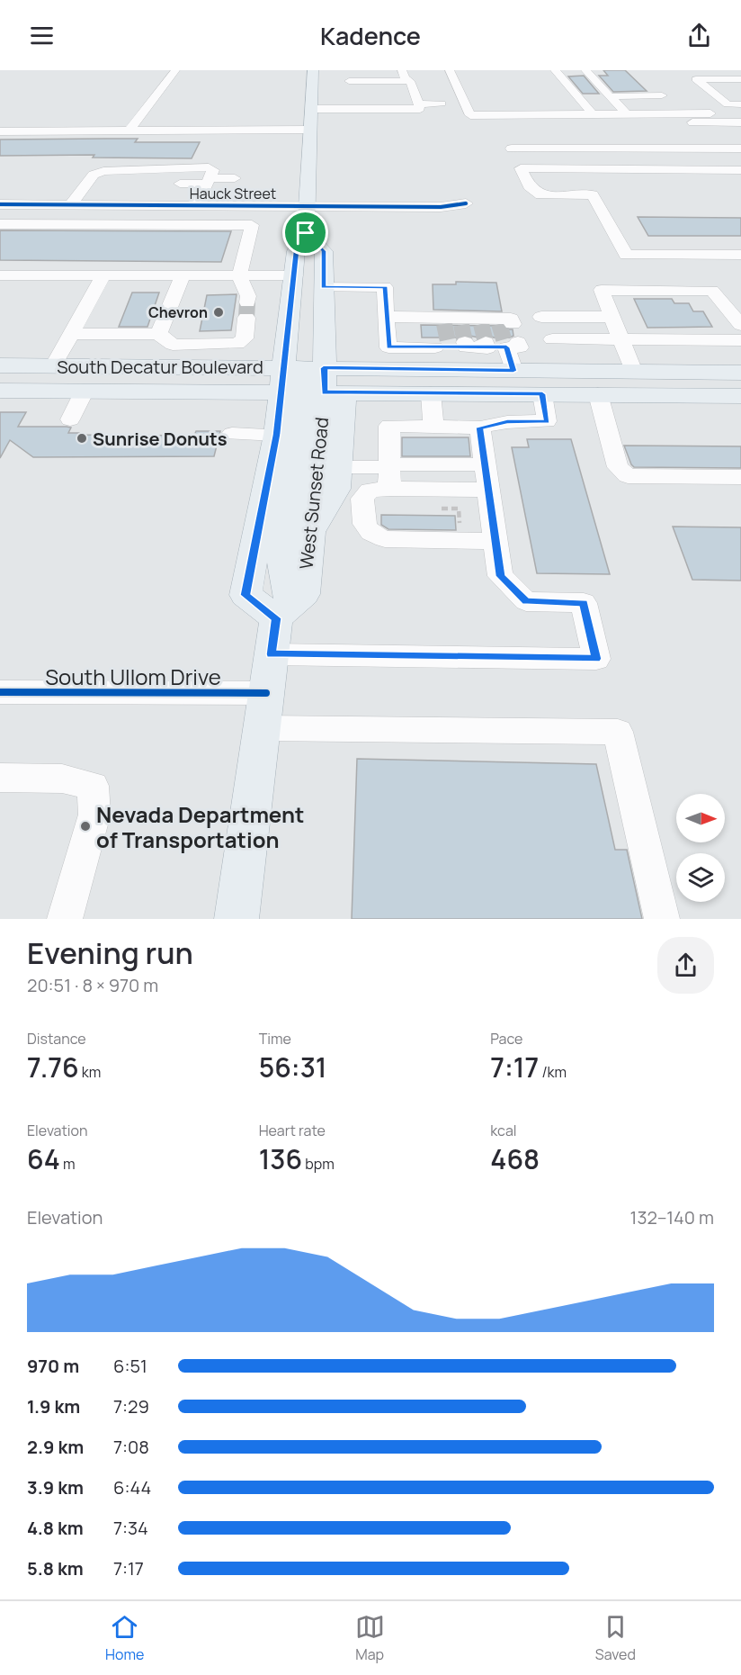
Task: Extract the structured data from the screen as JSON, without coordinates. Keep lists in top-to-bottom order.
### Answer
{
  "streets": {
    "main road": ["South Decatur Boulevard", "West Sunset Road"],
    "street": ["Hauck Street", "South Ullom Drive"]
  },
  "crossings": [
    ["Hauck Street", "West Sunset Road"],
    ["South Decatur Boulevard", "West Sunset Road"],
    ["West Sunset Road", "South Ullom Drive"]
  ],
  "places": ["Chevron", "Sunrise Donuts", "Nevada Department of Transportation"],
  "north": "right",
  "page": {
    "header": "Kadence",
    "heading": ["Evening run", "20:51 · 8 × 970 m"],
    "stats": [
      ["Distance", "7.76 km"],
      ["Time", "56:31"],
      ["Pace", "7:17 /km"],
      ["Elevation", "64 m"],
      ["Heart rate", "136 bpm"],
      ["kcal", "468"]
    ],
    "chart": ["Elevation", "132–140 m"],
    "list": [
      {
        "name": "970 m",
        "note": "6:51"
      },
      {
        "name": "1.9 km",
        "note": "7:29"
      },
      {
        "name": "2.9 km",
        "note": "7:08"
      },
      {
        "name": "3.9 km",
        "note": "6:44"
      },
      {
        "name": "4.8 km",
        "note": "7:34"
      },
      {
        "name": "5.8 km",
        "note": "7:17"
      }
    ],
    "tabs": ["Home", "Map", "Saved"]
  }
}
